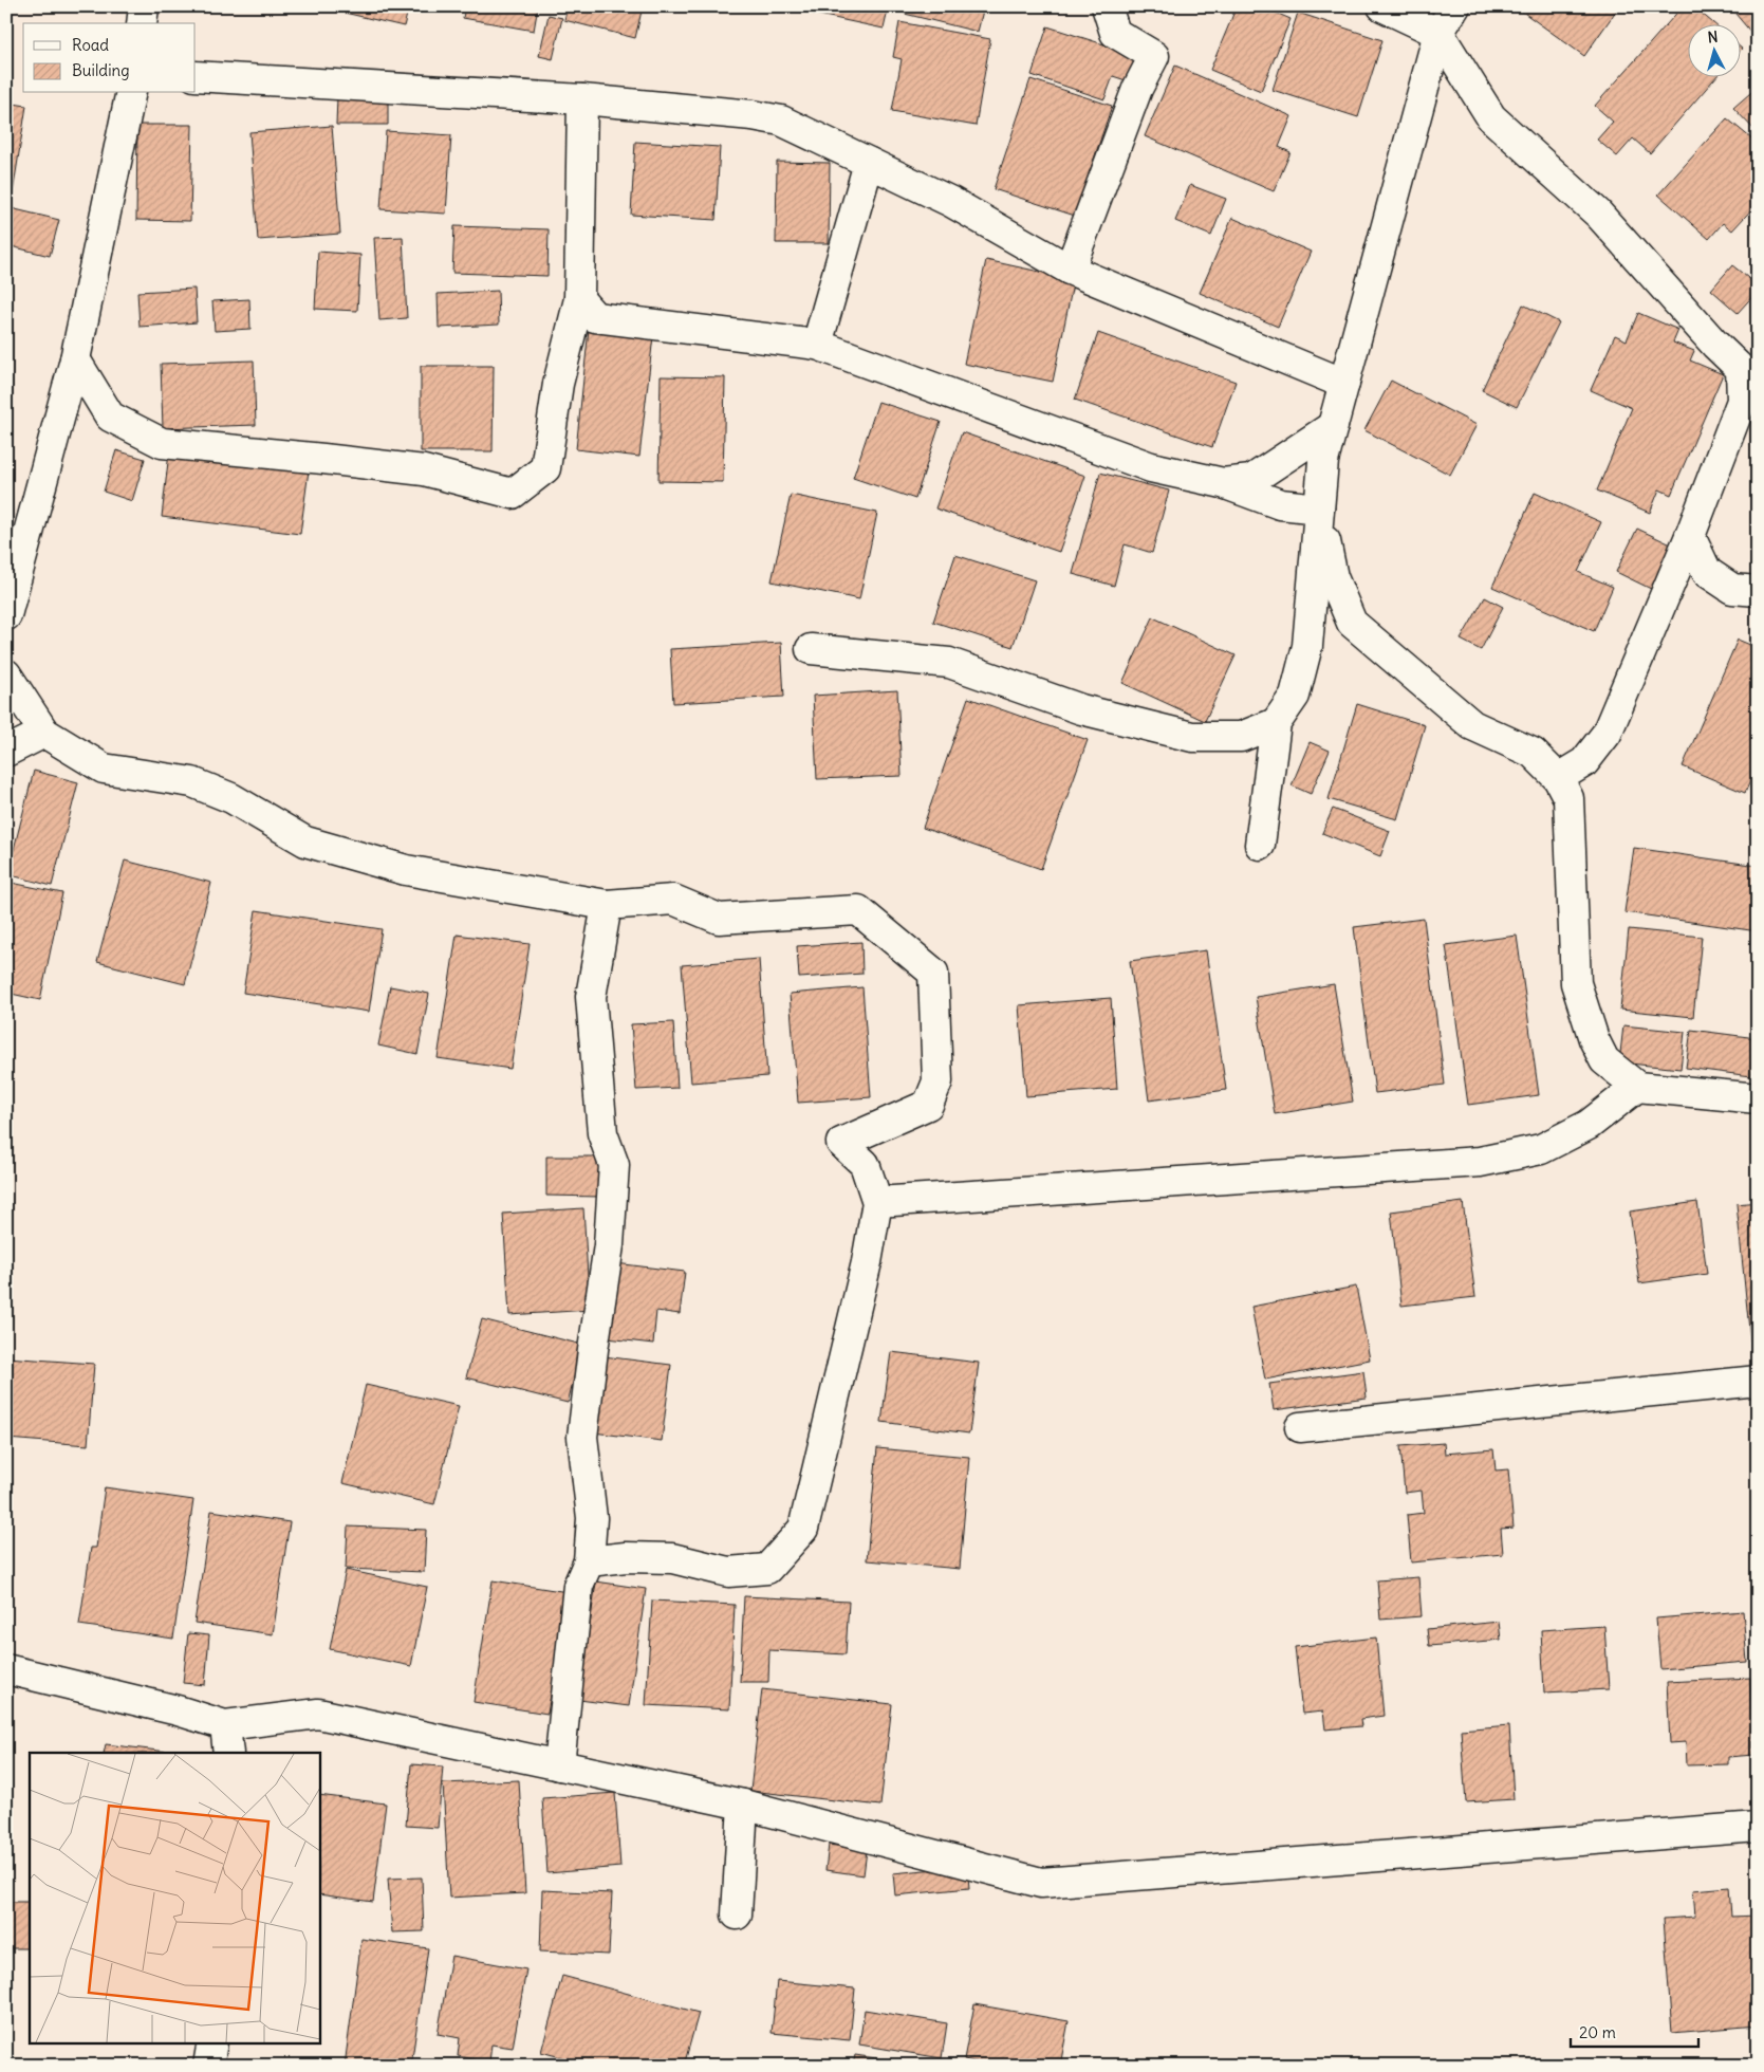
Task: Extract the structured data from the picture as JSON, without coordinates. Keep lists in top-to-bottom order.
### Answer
{
  "legend": ["Road", "Building"],
  "scale_bar": "20 m",
  "north": "top"
}
